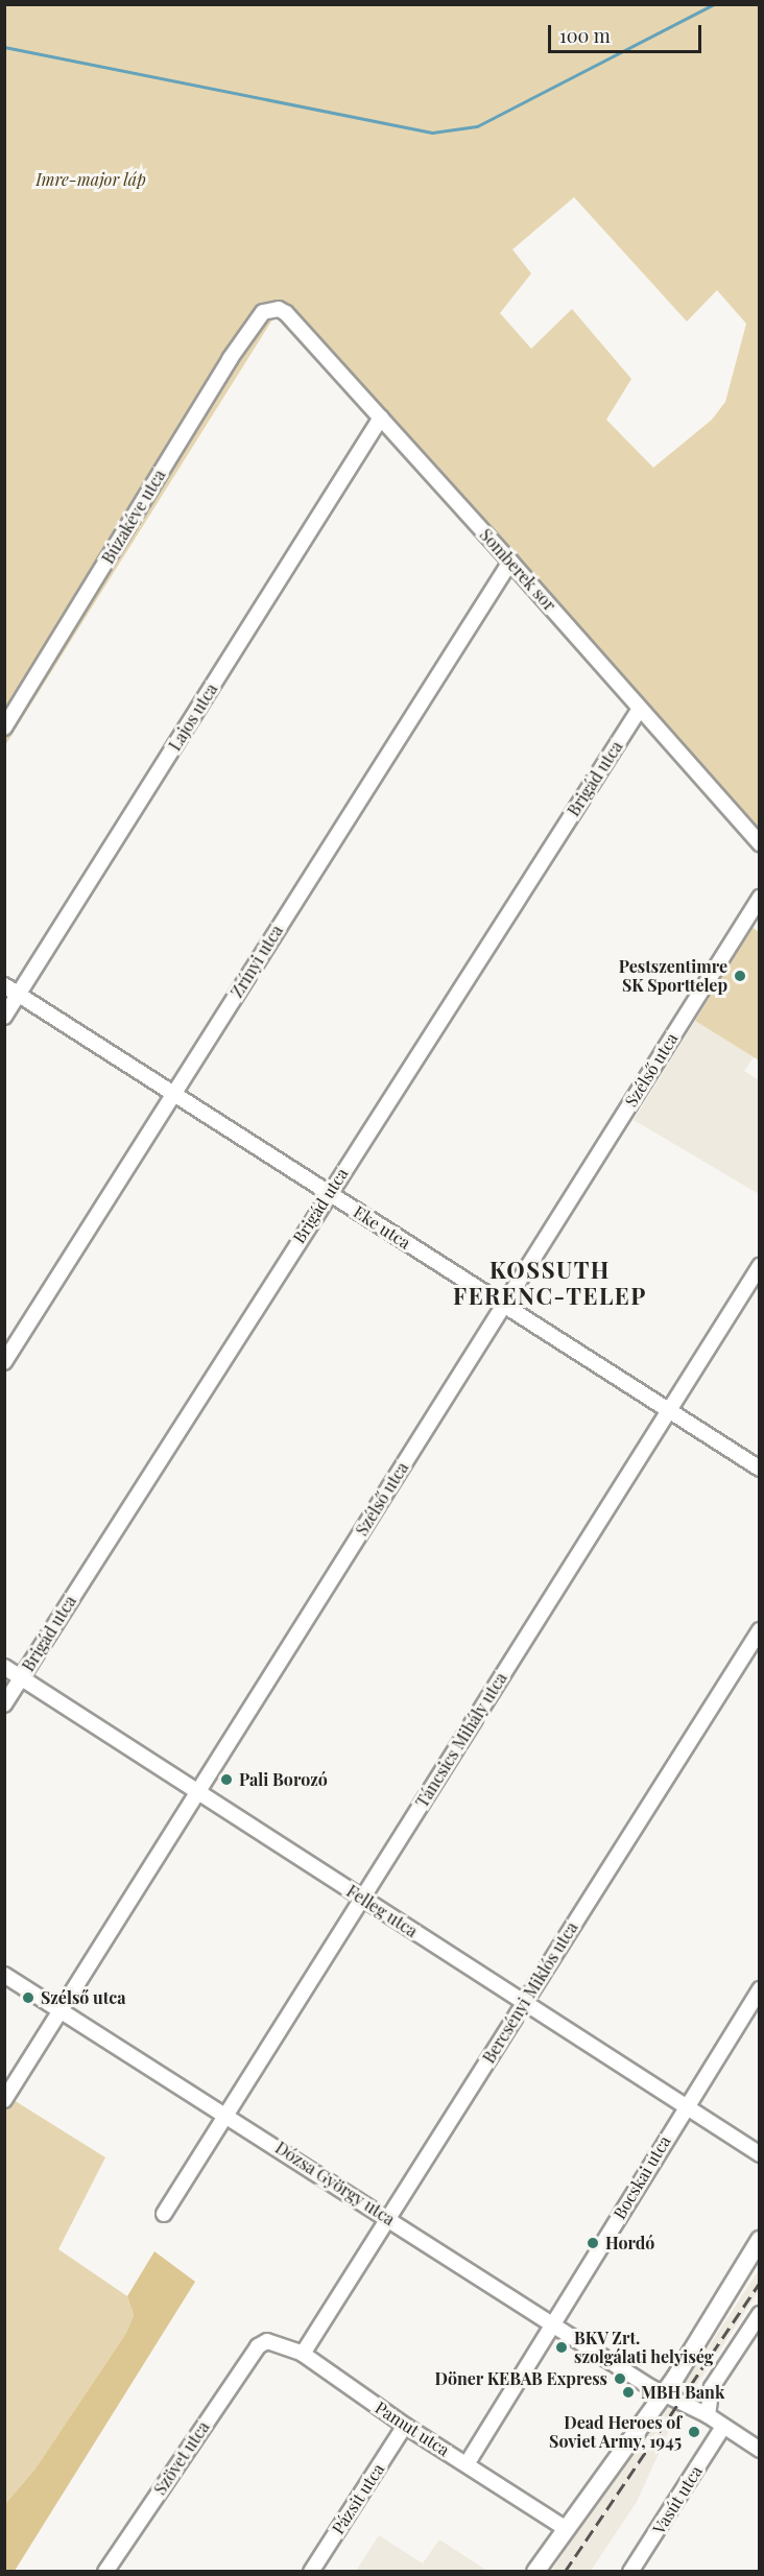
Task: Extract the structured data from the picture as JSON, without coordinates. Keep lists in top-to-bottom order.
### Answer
{
  "streets": {
    "street": [
      "Búzakéve utca",
      "Somberek sor",
      "Lajos utca",
      "Brigád utca",
      "Zrínyi utca",
      "Szélső utca",
      "Eke utca",
      "Táncsics Mihály utca",
      "Felleg utca",
      "Bercsényi Miklós utca",
      "Bocskai utca",
      "Dózsa György utca",
      "Pamut utca",
      "Szövet utca",
      "Pázsit utca",
      "Vasút utca"
    ]
  },
  "crossings": [
    ["Búzakéve utca", "Somberek sor"],
    ["Somberek sor", "Lajos utca"],
    ["Somberek sor", "Brigád utca"],
    ["Somberek sor", "Zrínyi utca"],
    ["Lajos utca", "Eke utca"],
    ["Brigád utca", "Eke utca"],
    ["Brigád utca", "Felleg utca"],
    ["Zrínyi utca", "Eke utca"],
    ["Szélső utca", "Eke utca"],
    ["Szélső utca", "Felleg utca"],
    ["Szélső utca", "Dózsa György utca"],
    ["Eke utca", "Táncsics Mihály utca"],
    ["Táncsics Mihály utca", "Felleg utca"],
    ["Táncsics Mihály utca", "Dózsa György utca"],
    ["Felleg utca", "Bercsényi Miklós utca"],
    ["Felleg utca", "Bocskai utca"],
    ["Bercsényi Miklós utca", "Dózsa György utca"],
    ["Bercsényi Miklós utca", "Pamut utca"],
    ["Bocskai utca", "Dózsa György utca"],
    ["Bocskai utca", "Pamut utca"],
    ["Dózsa György utca", "Vasút utca"],
    ["Pamut utca", "Szövet utca"],
    ["Pamut utca", "Pázsit utca"]
  ],
  "districts": ["KOSSUTH FERENC-TELEP"],
  "parks": ["Imre-major láp"],
  "places": [
    "Pestszentimre SK Sporttelep",
    "Pali Borozó",
    "Szélső utca",
    "Hordó",
    "BKV Zrt. szolgálati helyiség",
    "Döner KEBAB Express",
    "MBH Bank",
    "Dead Heroes of Soviet Army, 1945"
  ],
  "scale_bar": "100 m"
}
